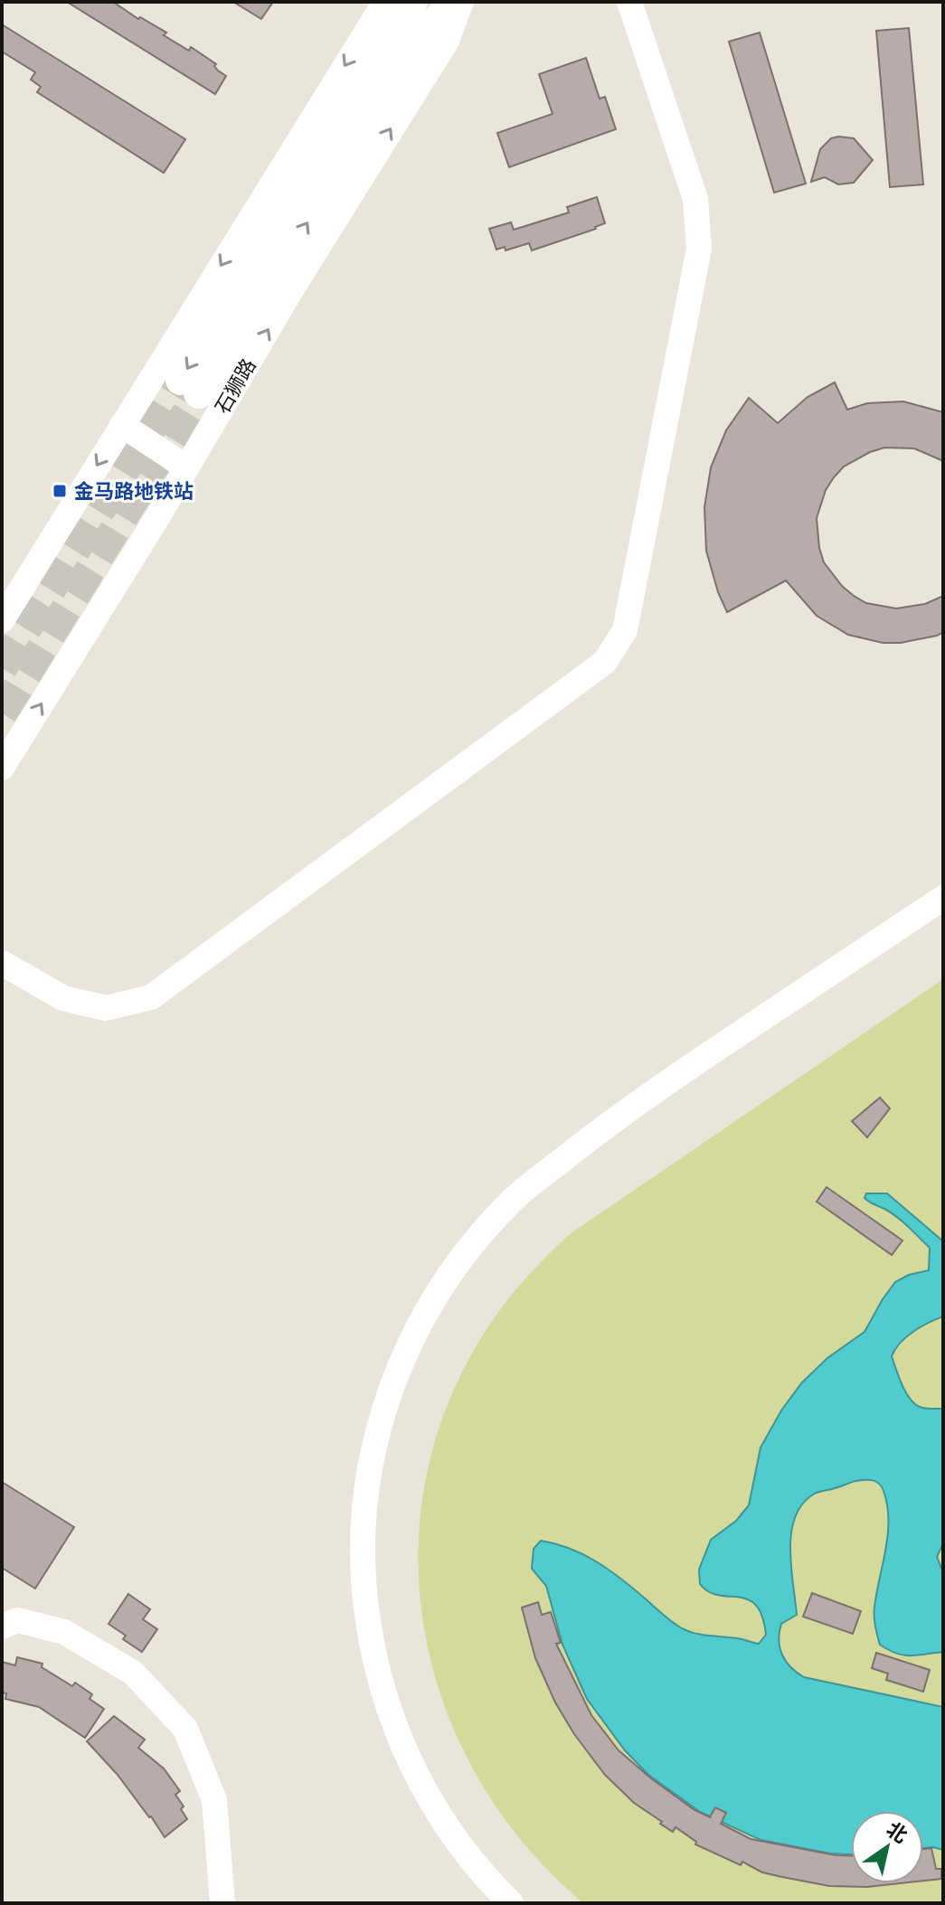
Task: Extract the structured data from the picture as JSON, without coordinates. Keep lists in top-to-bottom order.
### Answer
{
  "streets": {
    "main road": ["石狮路"]
  },
  "places": {
    "transit": ["金马路地铁站"]
  },
  "north": "top right"
}
